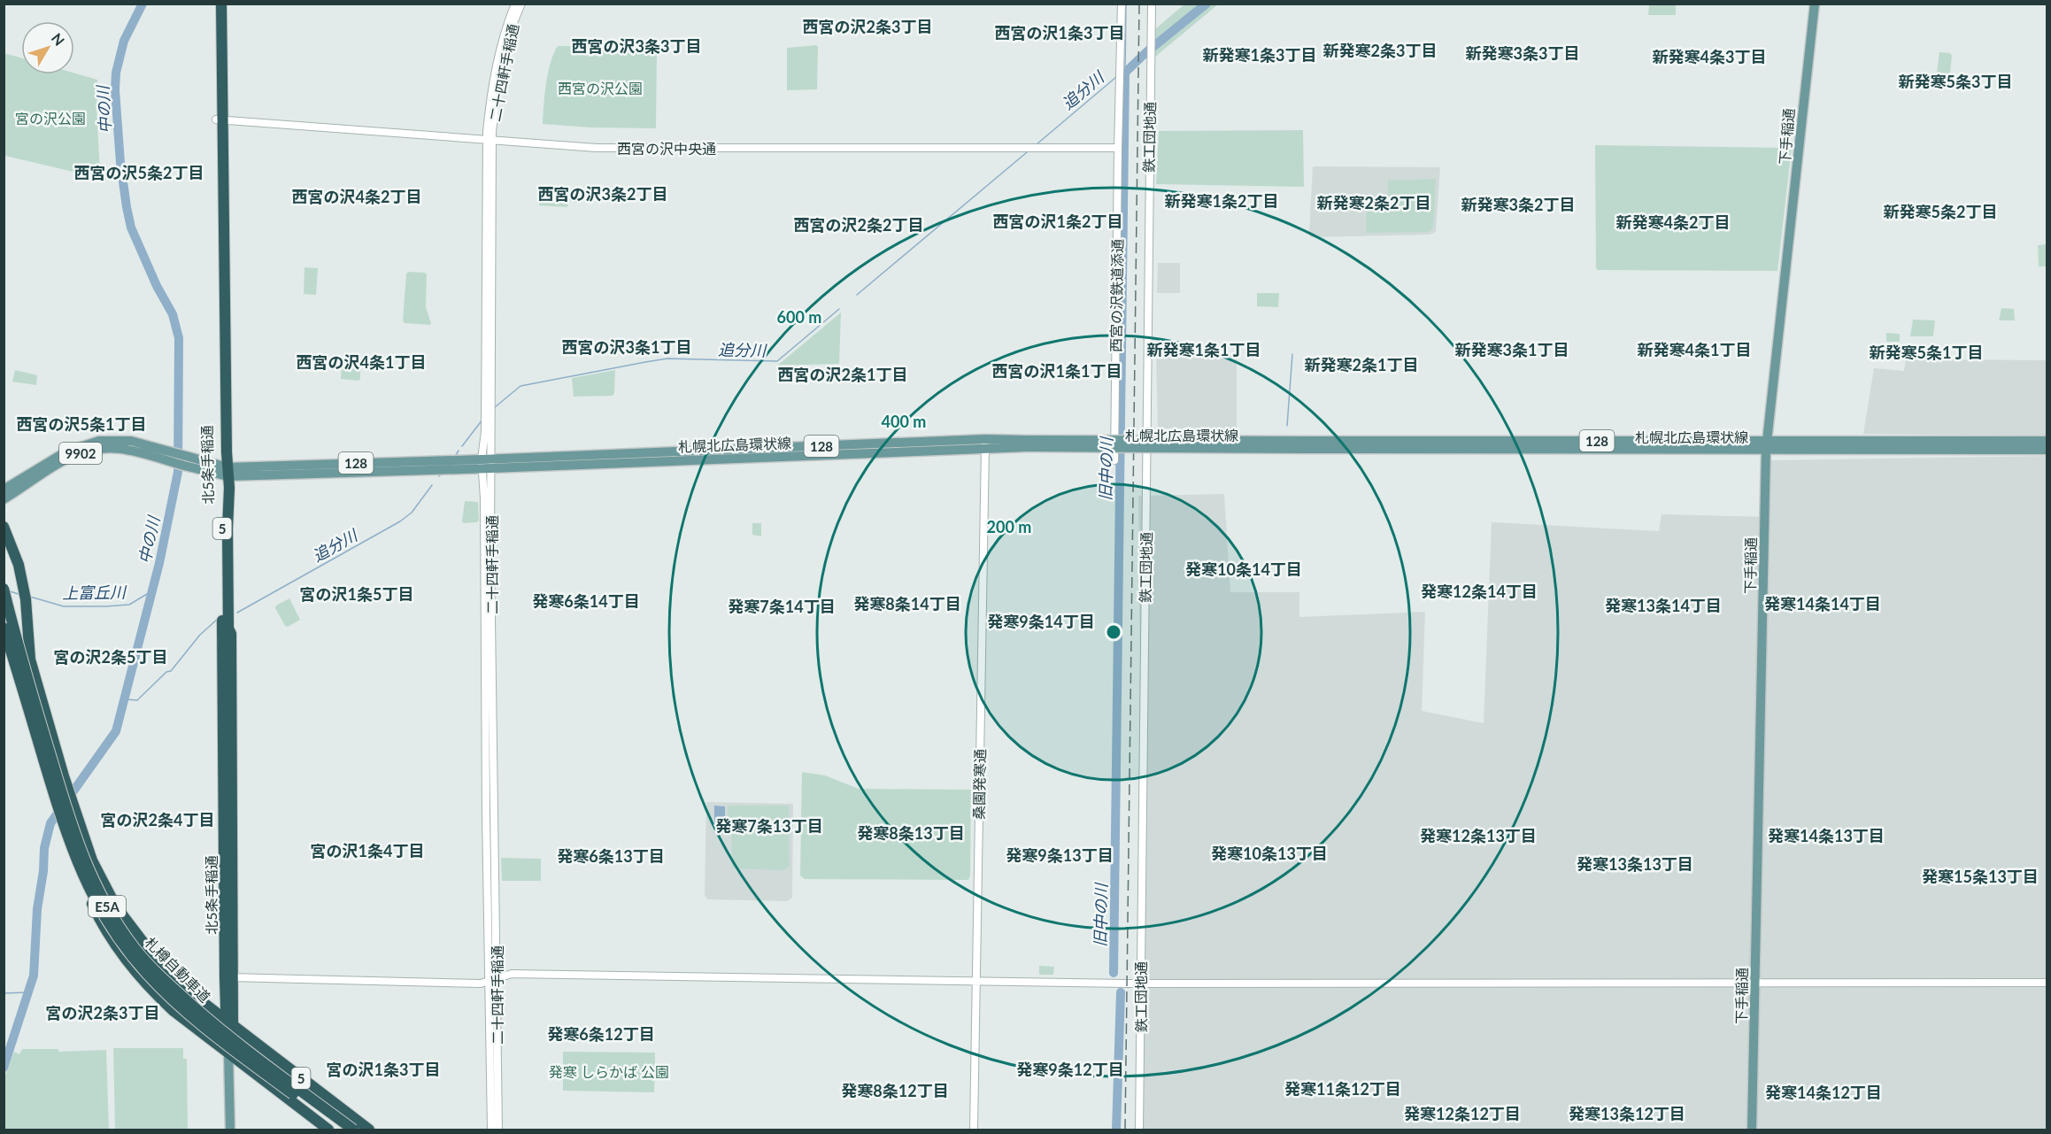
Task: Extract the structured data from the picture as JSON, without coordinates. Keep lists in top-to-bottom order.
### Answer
{
  "streets": {
    "highway": [
      "北5条手稲通",
      "5",
      "E5A",
      "札樽自動車道"
    ],
    "main road": [
      "下手稲通",
      "札幌北広島環状線",
      "128",
      "9902"
    ],
    "street": [
      "二十四軒手稲通",
      "鉄工団地通",
      "西宮の沢中央通",
      "西宮の沢鉄道添通",
      "桑園発寒通"
    ]
  },
  "crossings": [
    ["二十四軒手稲通", "西宮の沢中央通"],
    ["二十四軒手稲通", "札幌北広島環状線"],
    ["下手稲通", "札幌北広島環状線"],
    ["西宮の沢中央通", "西宮の沢鉄道添通"],
    ["西宮の沢中央通", "北5条手稲通"],
    ["札幌北広島環状線", "9902"],
    ["札幌北広島環状線", "北5条手稲通"],
    ["札幌北広島環状線", "桑園発寒通"],
    ["9902", "北5条手稲通"],
    ["北5条手稲通", "5"]
  ],
  "districts": [
    "西宮の沢2条3丁目",
    "西宮の沢1条3丁目",
    "西宮の沢3条3丁目",
    "新発寒2条3丁目",
    "新発寒3条3丁目",
    "新発寒1条3丁目",
    "新発寒4条3丁目",
    "新発寒5条3丁目",
    "西宮の沢5条2丁目",
    "西宮の沢3条2丁目",
    "西宮の沢4条2丁目",
    "新発寒1条2丁目",
    "新発寒2条2丁目",
    "新発寒3条2丁目",
    "新発寒5条2丁目",
    "西宮の沢1条2丁目",
    "新発寒4条2丁目",
    "西宮の沢2条2丁目",
    "西宮の沢3条1丁目",
    "新発寒1条1丁目",
    "新発寒3条1丁目",
    "新発寒4条1丁目",
    "新発寒5条1丁目",
    "西宮の沢4条1丁目",
    "新発寒2条1丁目",
    "西宮の沢1条1丁目",
    "西宮の沢2条1丁目",
    "西宮の沢5条1丁目",
    "発寒10条14丁目",
    "発寒12条14丁目",
    "宮の沢1条5丁目",
    "発寒6条14丁目",
    "発寒8条14丁目",
    "発寒14条14丁目",
    "発寒13条14丁目",
    "発寒7条14丁目",
    "発寒9条14丁目",
    "宮の沢2条5丁目",
    "宮の沢2条4丁目",
    "発寒7条13丁目",
    "発寒8条13丁目",
    "発寒12条13丁目",
    "発寒14条13丁目",
    "宮の沢1条4丁目",
    "発寒10条13丁目",
    "発寒9条13丁目",
    "発寒6条13丁目",
    "発寒13条13丁目",
    "発寒15条13丁目",
    "宮の沢2条3丁目",
    "発寒6条12丁目",
    "宮の沢1条3丁目",
    "発寒9条12丁目",
    "発寒11条12丁目",
    "発寒8条12丁目",
    "発寒14条12丁目",
    "発寒12条12丁目",
    "発寒13条12丁目"
  ],
  "water": [
    "追分川",
    "中の川",
    "旧中の川",
    "上富丘川"
  ],
  "parks": ["西宮の沢公園", "宮の沢公園", "発寒 しらかば 公園"],
  "north": "top right",
  "rings": ["600 m", "400 m", "200 m"]
}
